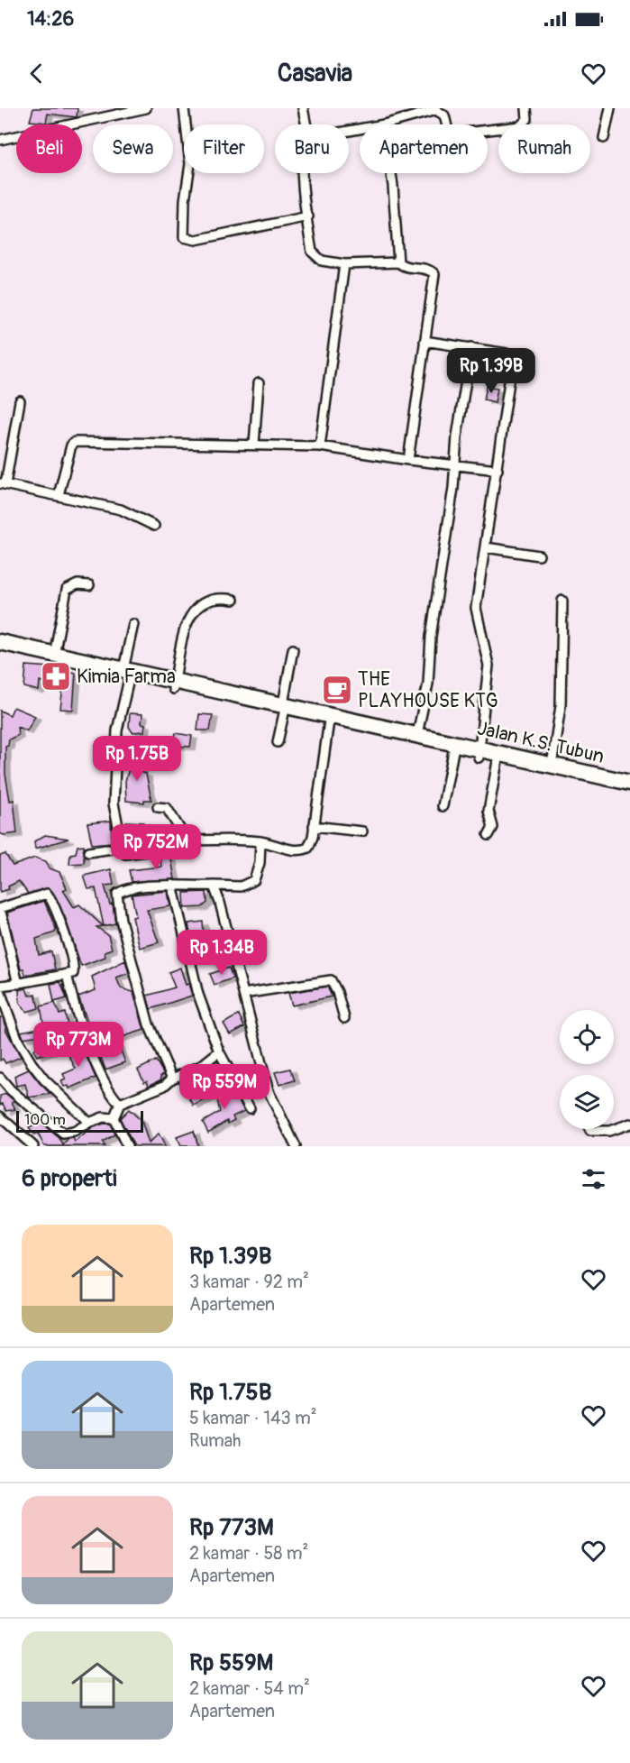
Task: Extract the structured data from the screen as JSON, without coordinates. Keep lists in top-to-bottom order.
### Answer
{
  "streets": {
    "highway": ["Jalan K.S. Tubun"]
  },
  "places": {
    "pharmacy": ["Kimia Farma"],
    "cafe": ["THE PLAYHOUSE KTG"]
  },
  "scale_bar": "100 m",
  "page": {
    "status": "14:26",
    "header": "Casavia",
    "chip": [
      "Beli",
      "Sewa",
      "Filter",
      "Baru",
      "Apartemen",
      "Rumah"
    ],
    "price": [
      "Rp 1.39B",
      "Rp 1.75B",
      "Rp 752M",
      "Rp 1.34B",
      "Rp 773M",
      "Rp 559M"
    ],
    "scale": "100 m",
    "heading": "6 properti",
    "list": [
      {
        "name": "Rp 1.39B",
        "note": "3 kamar · 92 m² · Apartemen"
      },
      {
        "name": "Rp 1.75B",
        "note": "5 kamar · 143 m² · Rumah"
      },
      {
        "name": "Rp 773M",
        "note": "2 kamar · 58 m² · Apartemen"
      },
      {
        "name": "Rp 559M",
        "note": "2 kamar · 54 m² · Apartemen"
      }
    ]
  }
}
